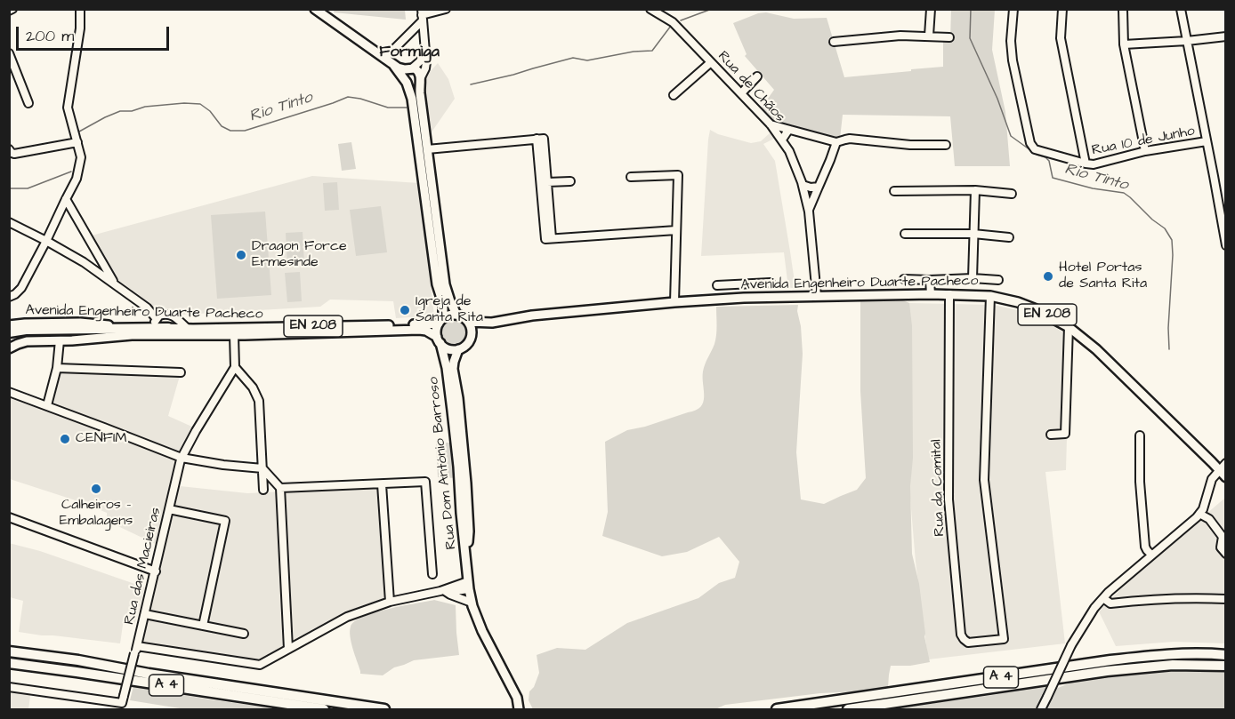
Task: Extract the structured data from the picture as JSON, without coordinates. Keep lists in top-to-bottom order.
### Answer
{
  "streets": {
    "highway": ["A 4"],
    "main road": ["Avenida Engenheiro Duarte Pacheco", "EN 208", "Rua Dom António Barroso"],
    "street": [
      "Rua de Chãos",
      "Rua 10 de Junho",
      "Rua da Comital",
      "Rua das Macieiras"
    ]
  },
  "crossings": [
    ["Rua de Chãos", "Avenida Engenheiro Duarte Pacheco"],
    ["Avenida Engenheiro Duarte Pacheco", "EN 208"],
    ["Avenida Engenheiro Duarte Pacheco", "Rua Dom António Barroso"],
    ["Avenida Engenheiro Duarte Pacheco", "Rua da Comital"],
    ["EN 208", "Rua Dom António Barroso"]
  ],
  "districts": ["Formiga"],
  "water": ["Rio Tinto"],
  "places": [
    "Dragon Force Ermesinde",
    "Hotel Portas de Santa Rita",
    "Igreja de Santa Rita",
    "CENFIM",
    "Calheiros - Embalagens"
  ],
  "scale_bar": "200 m"
}
